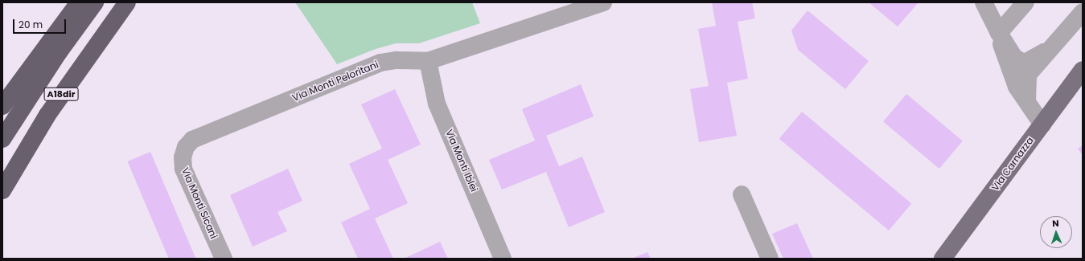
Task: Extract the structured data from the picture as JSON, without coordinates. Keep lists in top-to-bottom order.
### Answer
{
  "streets": {
    "highway": ["A18dir"],
    "main road": ["Via Carnazza"],
    "street": ["Via Monti Peloritani", "Via Monti Iblei", "Via Monti Sicani"]
  },
  "crossings": [
    ["Via Monti Peloritani", "Via Monti Iblei"],
    ["Via Monti Peloritani", "Via Monti Sicani"]
  ],
  "scale_bar": "20 m",
  "north": "top"
}
